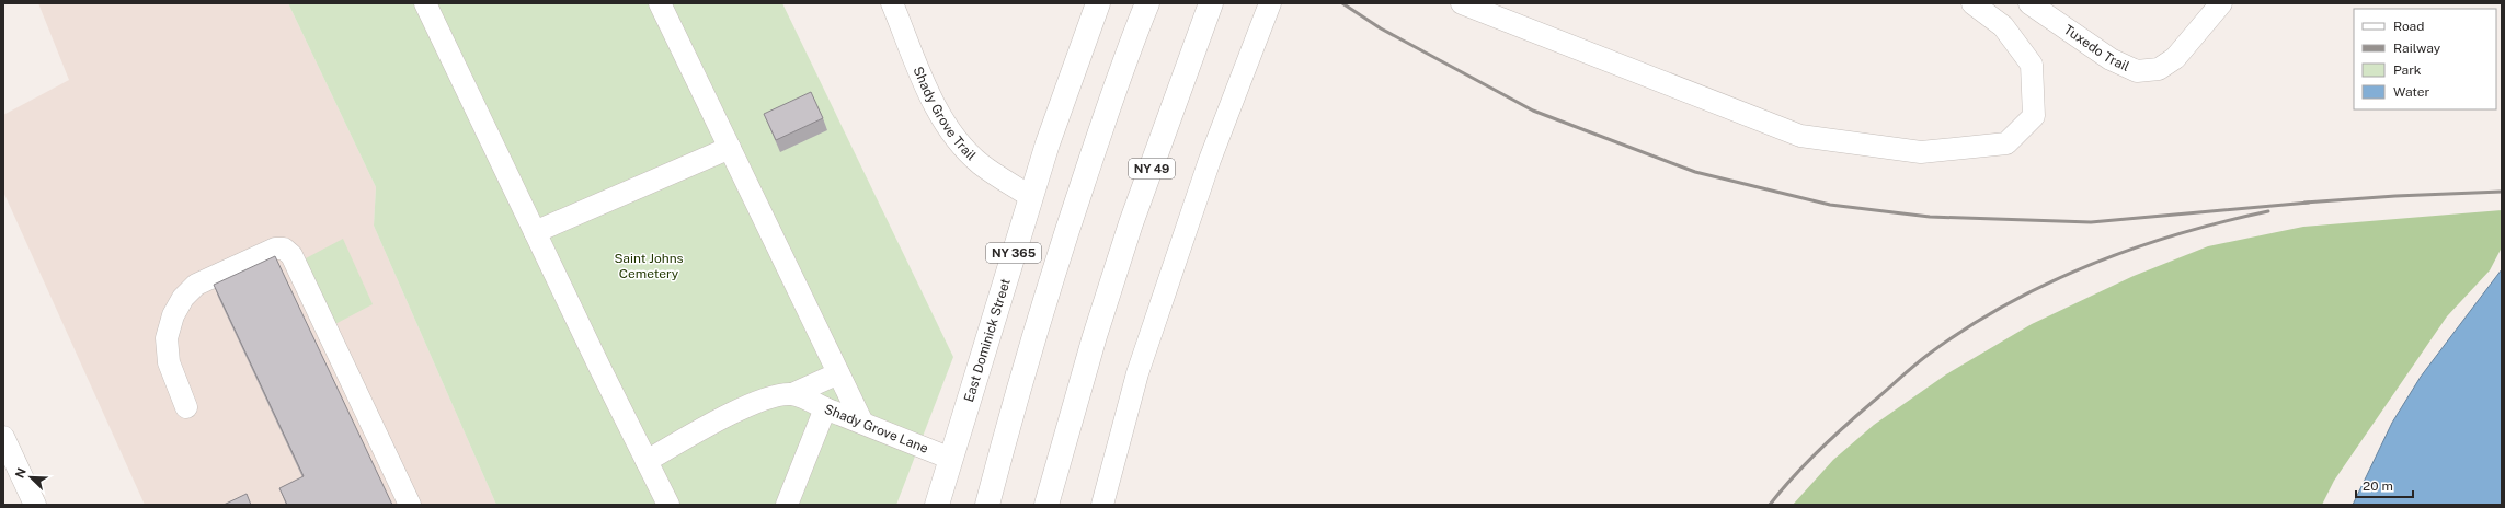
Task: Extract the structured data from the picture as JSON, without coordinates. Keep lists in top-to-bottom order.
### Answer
{
  "streets": {
    "highway": ["NY 49", "NY 365", "East Dominick Street"],
    "street": ["Tuxedo Trail", "Shady Grove Trail", "Shady Grove Lane"]
  },
  "crossings": [
    ["Shady Grove Trail", "East Dominick Street"],
    ["East Dominick Street", "Shady Grove Lane"]
  ],
  "parks": ["Saint Johns Cemetery"],
  "legend": [
    "Road",
    "Railway",
    "Park",
    "Water"
  ],
  "scale_bar": "20 m",
  "north": "top left"
}
